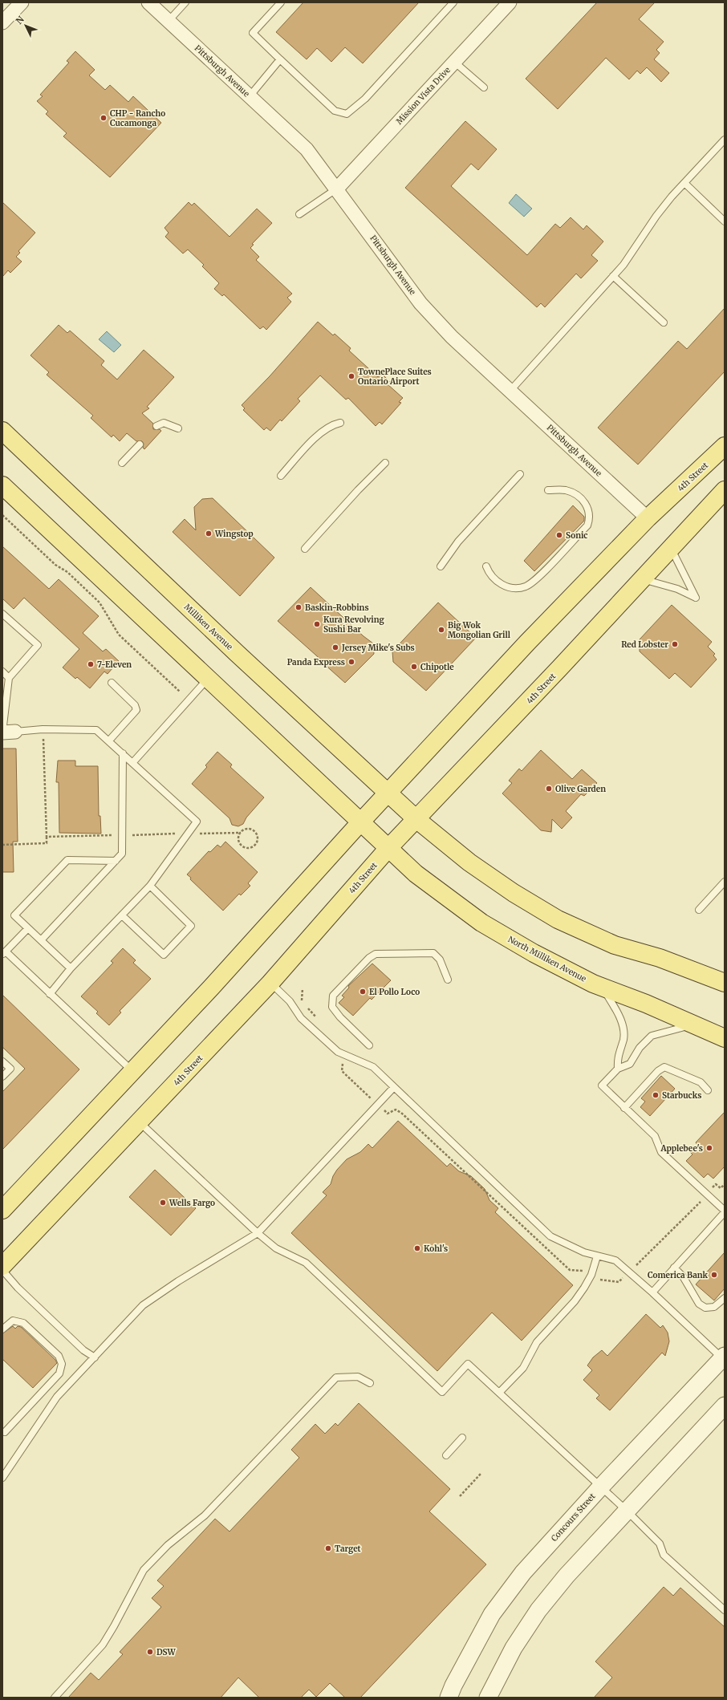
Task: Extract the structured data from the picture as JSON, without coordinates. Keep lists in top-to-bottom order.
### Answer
{
  "streets": {
    "main road": ["4th Street", "Milliken Avenue", "North Milliken Avenue"],
    "street": ["Pittsburgh Avenue", "Mission Vista Drive", "Concours Street"]
  },
  "crossings": [
    ["Pittsburgh Avenue", "Mission Vista Drive"],
    ["Pittsburgh Avenue", "4th Street"],
    ["4th Street", "Milliken Avenue"],
    ["4th Street", "North Milliken Avenue"]
  ],
  "places": [
    "CHP - Rancho Cucamonga",
    "TownePlace Suites Ontario Airport",
    "Wingstop",
    "Sonic",
    "Baskin-Robbins",
    "Kura Revolving Sushi Bar",
    "Big Wok Mongolian Grill",
    "Red Lobster",
    "Jersey Mike's Subs",
    "Panda Express",
    "7-Eleven",
    "Chipotle",
    "Olive Garden",
    "El Pollo Loco",
    "Starbucks",
    "Applebee's",
    "Wells Fargo",
    "Kohl's",
    "Comerica Bank",
    "Target",
    "DSW"
  ],
  "north": "top left"
}
